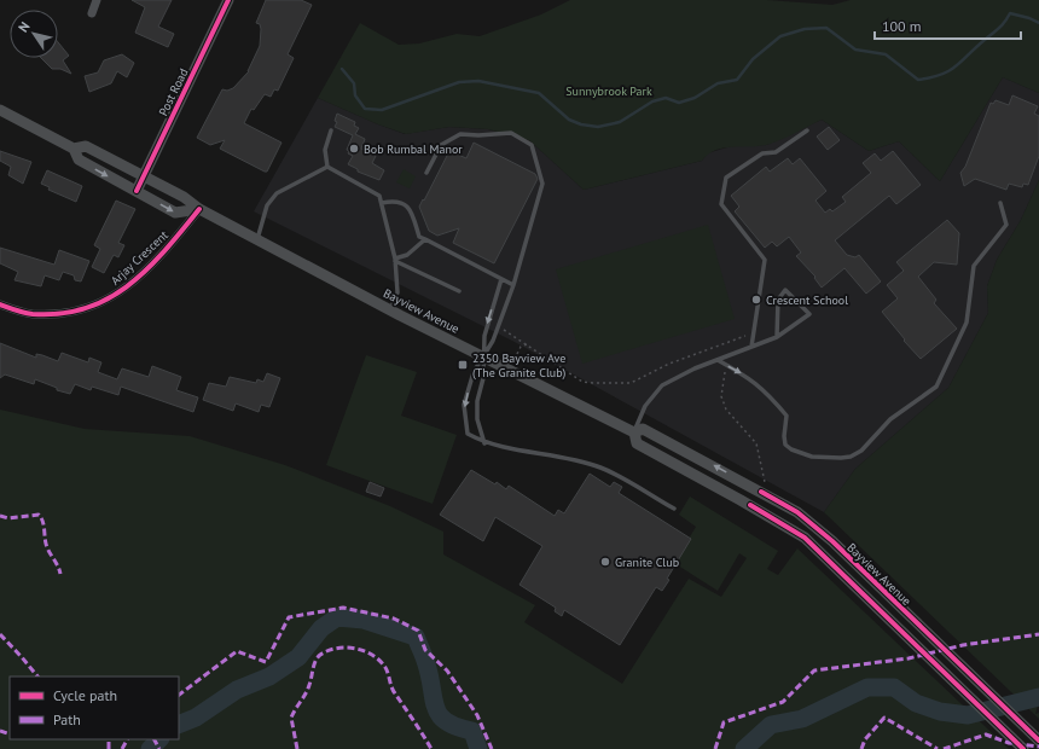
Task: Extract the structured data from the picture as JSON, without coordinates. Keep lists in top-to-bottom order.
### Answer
{
  "streets": {
    "main road": ["Post Road", "Bayview Avenue"],
    "street": ["Arjay Crescent"]
  },
  "crossings": [
    ["Post Road", "Bayview Avenue"],
    ["Arjay Crescent", "Bayview Avenue"]
  ],
  "parks": ["Sunnybrook Park"],
  "places": {
    "other": ["Bob Rumbal Manor", "Crescent School", "Granite Club"],
    "transit": ["2350 Bayview Ave (The Granite Club)"]
  },
  "legend": ["Cycle path", "Path"],
  "scale_bar": "100 m",
  "north": "top left"
}
